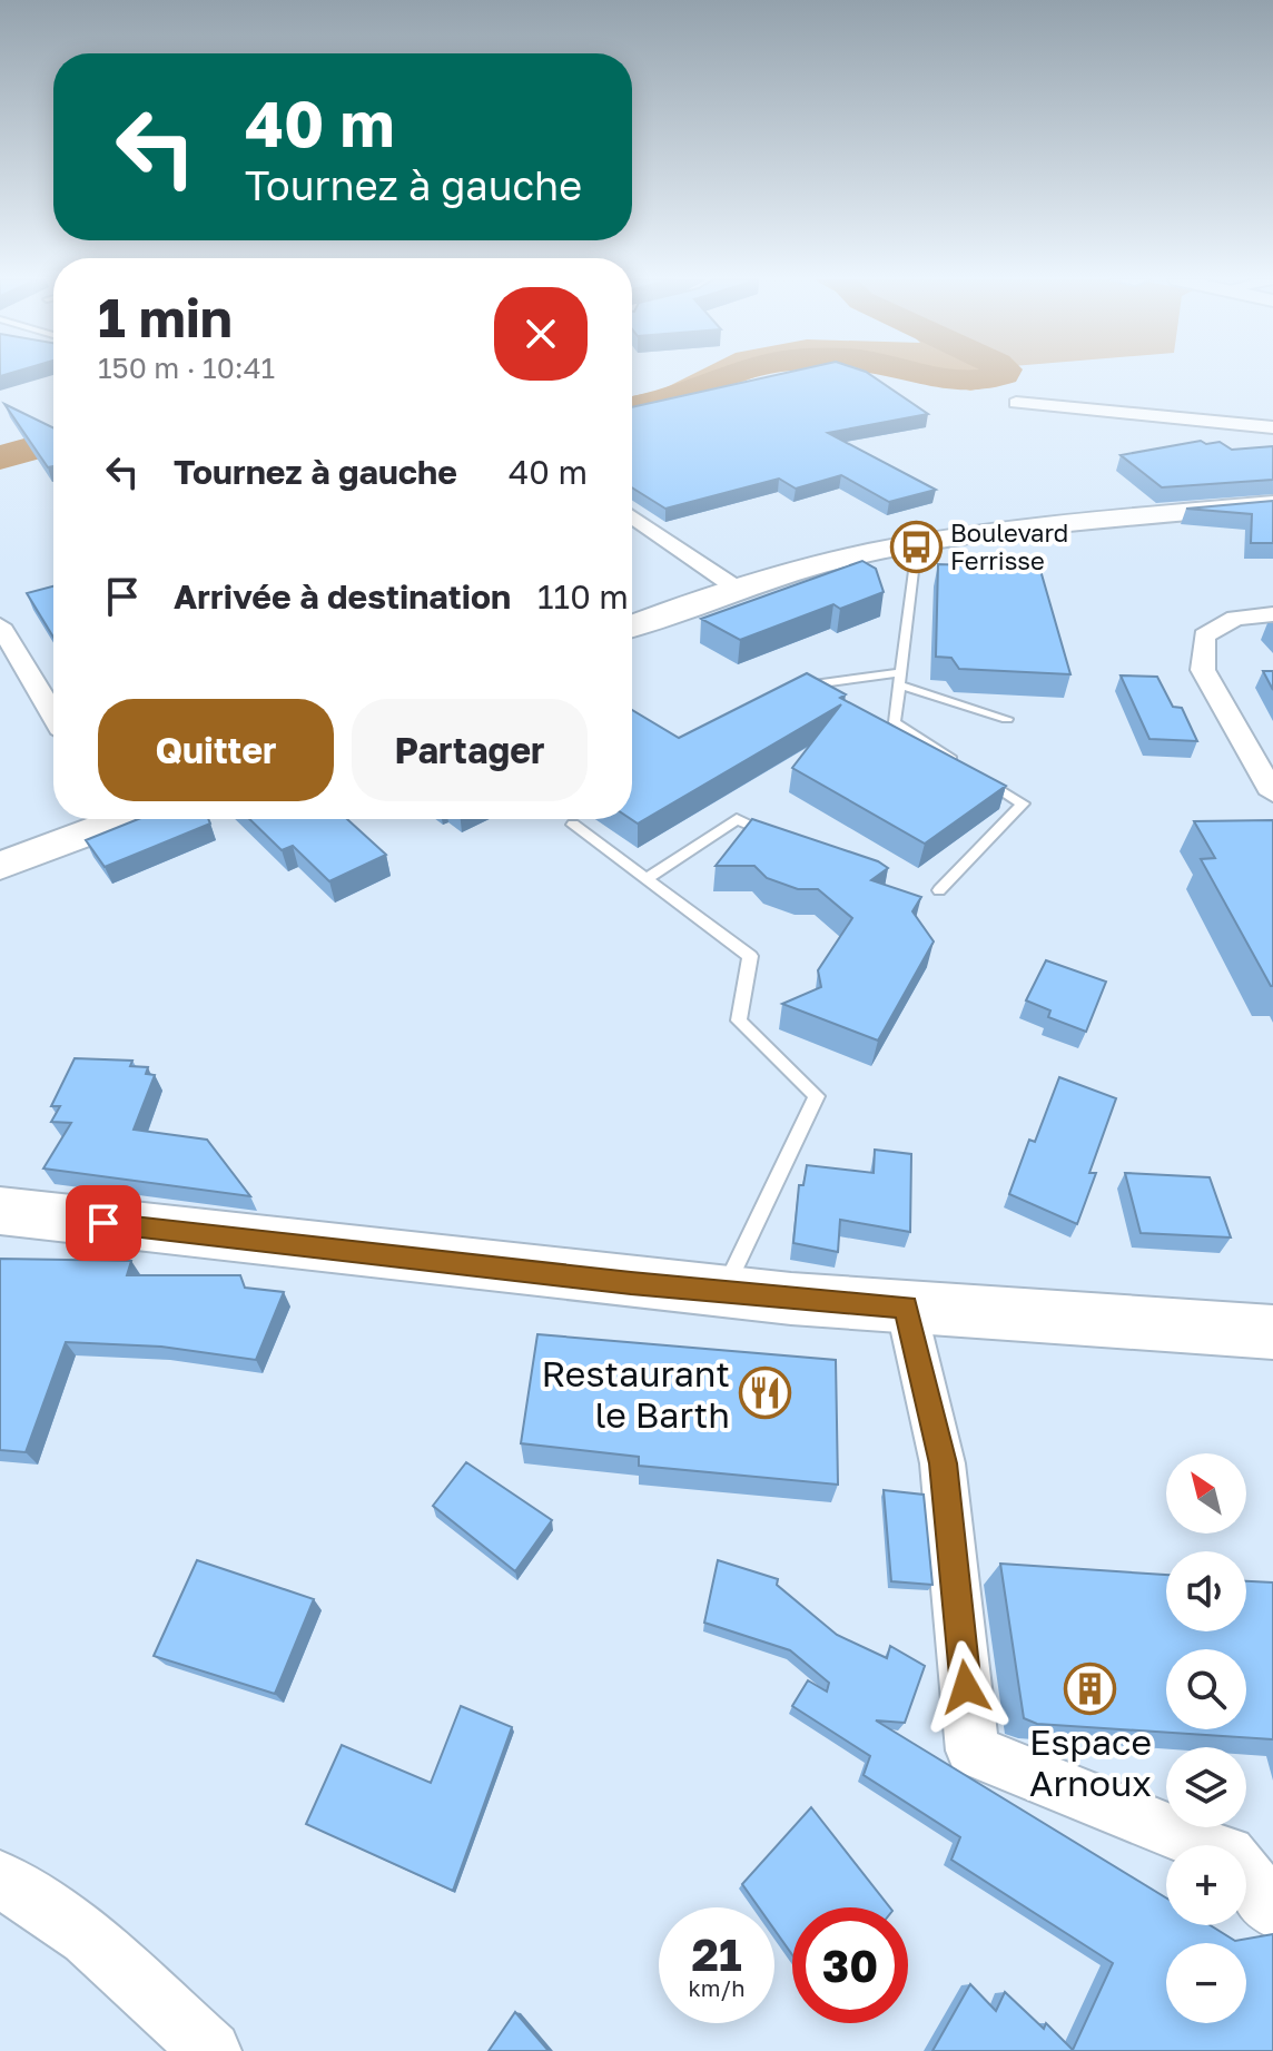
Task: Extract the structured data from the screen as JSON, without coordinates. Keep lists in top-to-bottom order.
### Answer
{
  "places": {
    "bus stop": ["Boulevard Ferrisse"],
    "restaurant": ["Restaurant le Barth"],
    "building": ["Espace Arnoux"]
  },
  "north": "top left",
  "page": {
    "turn": ["40 m", "Tournez à gauche"],
    "heading": ["1 min", "150 m · 10:41"],
    "list": [
      {
        "name": "Tournez à gauche",
        "value": "40 m"
      },
      {
        "name": "Arrivée à destination",
        "value": "110 m"
      }
    ],
    "buttons": ["Quitter", "Partager"],
    "map_buttons": ["+", "−"],
    "speed": "21 km/h",
    "limit": "30"
  }
}
